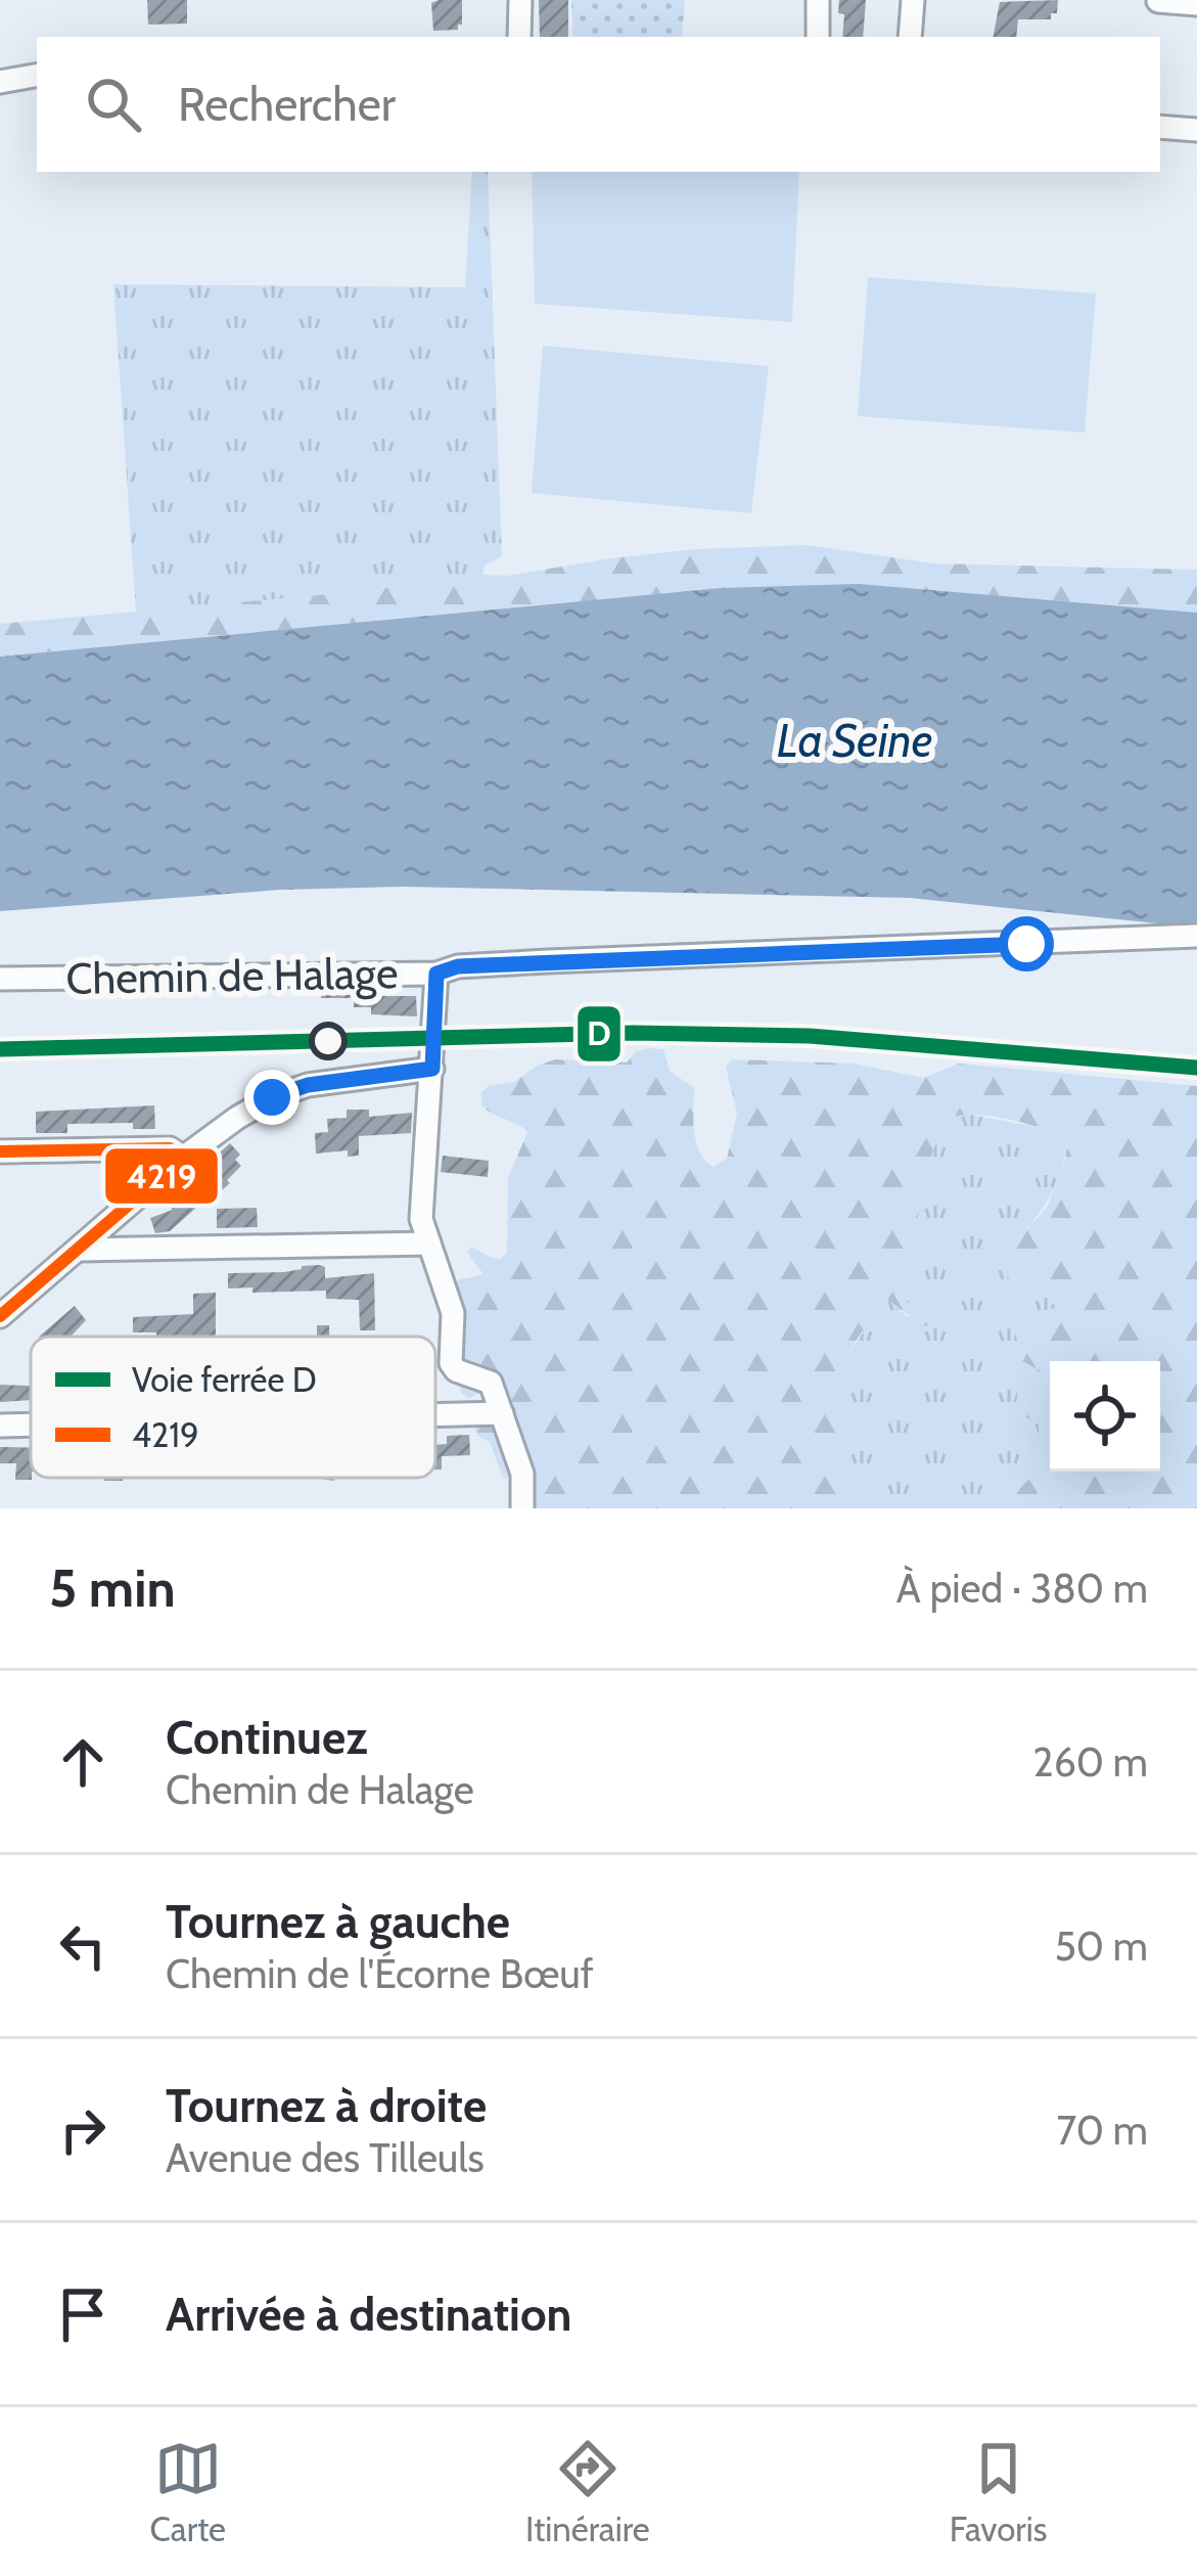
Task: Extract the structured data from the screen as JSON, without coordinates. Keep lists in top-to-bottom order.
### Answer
{
  "streets": {
    "street": ["Chemin de Halage"]
  },
  "water": ["La Seine"],
  "lines": ["rail line D", "transit line 4219"],
  "legend": ["Voie ferrée D", "4219"],
  "page": {
    "search": "Rechercher",
    "heading": ["5 min", "À pied · 380 m"],
    "list": [
      ["Continuez", "Chemin de Halage", "260 m"],
      ["Tournez à gauche", "Chemin de l'Écorne Bœuf", "50 m"],
      ["Tournez à droite", "Avenue des Tilleuls", "70 m"],
      "Arrivée à destination"
    ],
    "nav": ["Carte", "Itinéraire", "Favoris"]
  }
}
